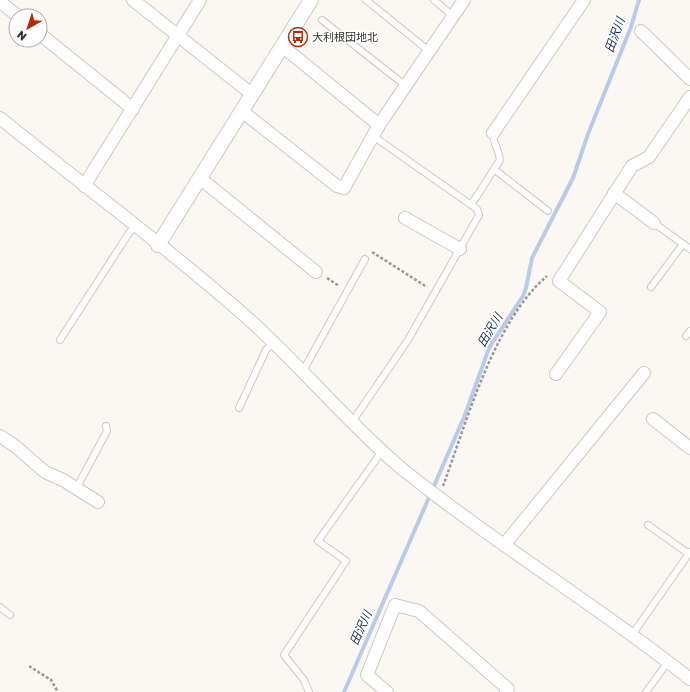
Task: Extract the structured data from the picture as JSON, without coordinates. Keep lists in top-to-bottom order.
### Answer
{
  "water": ["田沢川"],
  "places": {
    "bus stop": ["大利根団地北"]
  },
  "north": "bottom left"
}
